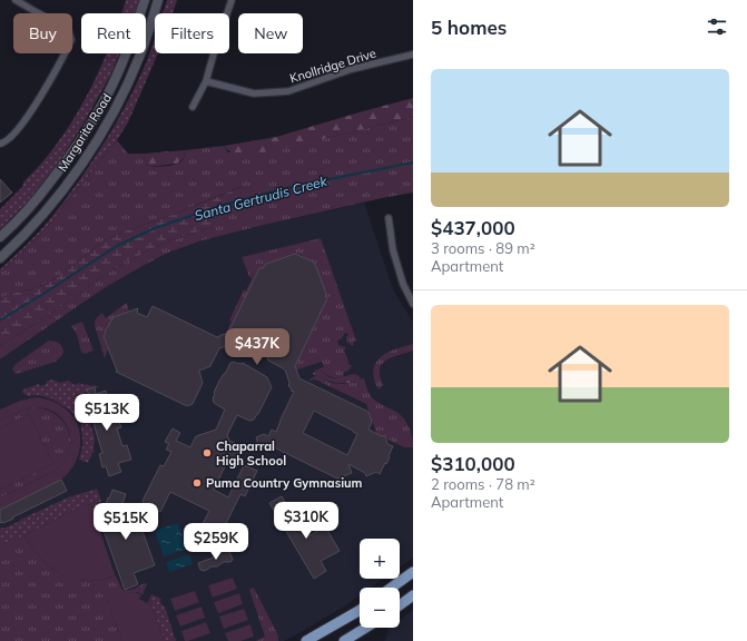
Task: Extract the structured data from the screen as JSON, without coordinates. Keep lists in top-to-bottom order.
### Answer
{
  "streets": {
    "main road": ["Margarita Road"],
    "street": ["Knollridge Drive"]
  },
  "water": ["Santa Gertrudis Creek"],
  "places": ["Chaparral High School", "Puma Country Gymnasium"],
  "page": {
    "heading": "5 homes",
    "chip": [
      "Buy",
      "Rent",
      "Filters",
      "New"
    ],
    "list": [
      {
        "name": "$437,000",
        "note": "3 rooms · 89 m² · Apartment"
      },
      {
        "name": "$310,000",
        "note": "2 rooms · 78 m² · Apartment"
      }
    ],
    "price": [
      "$437K",
      "$513K",
      "$310K",
      "$515K",
      "$259K"
    ],
    "map_buttons": ["+", "−"]
  }
}
